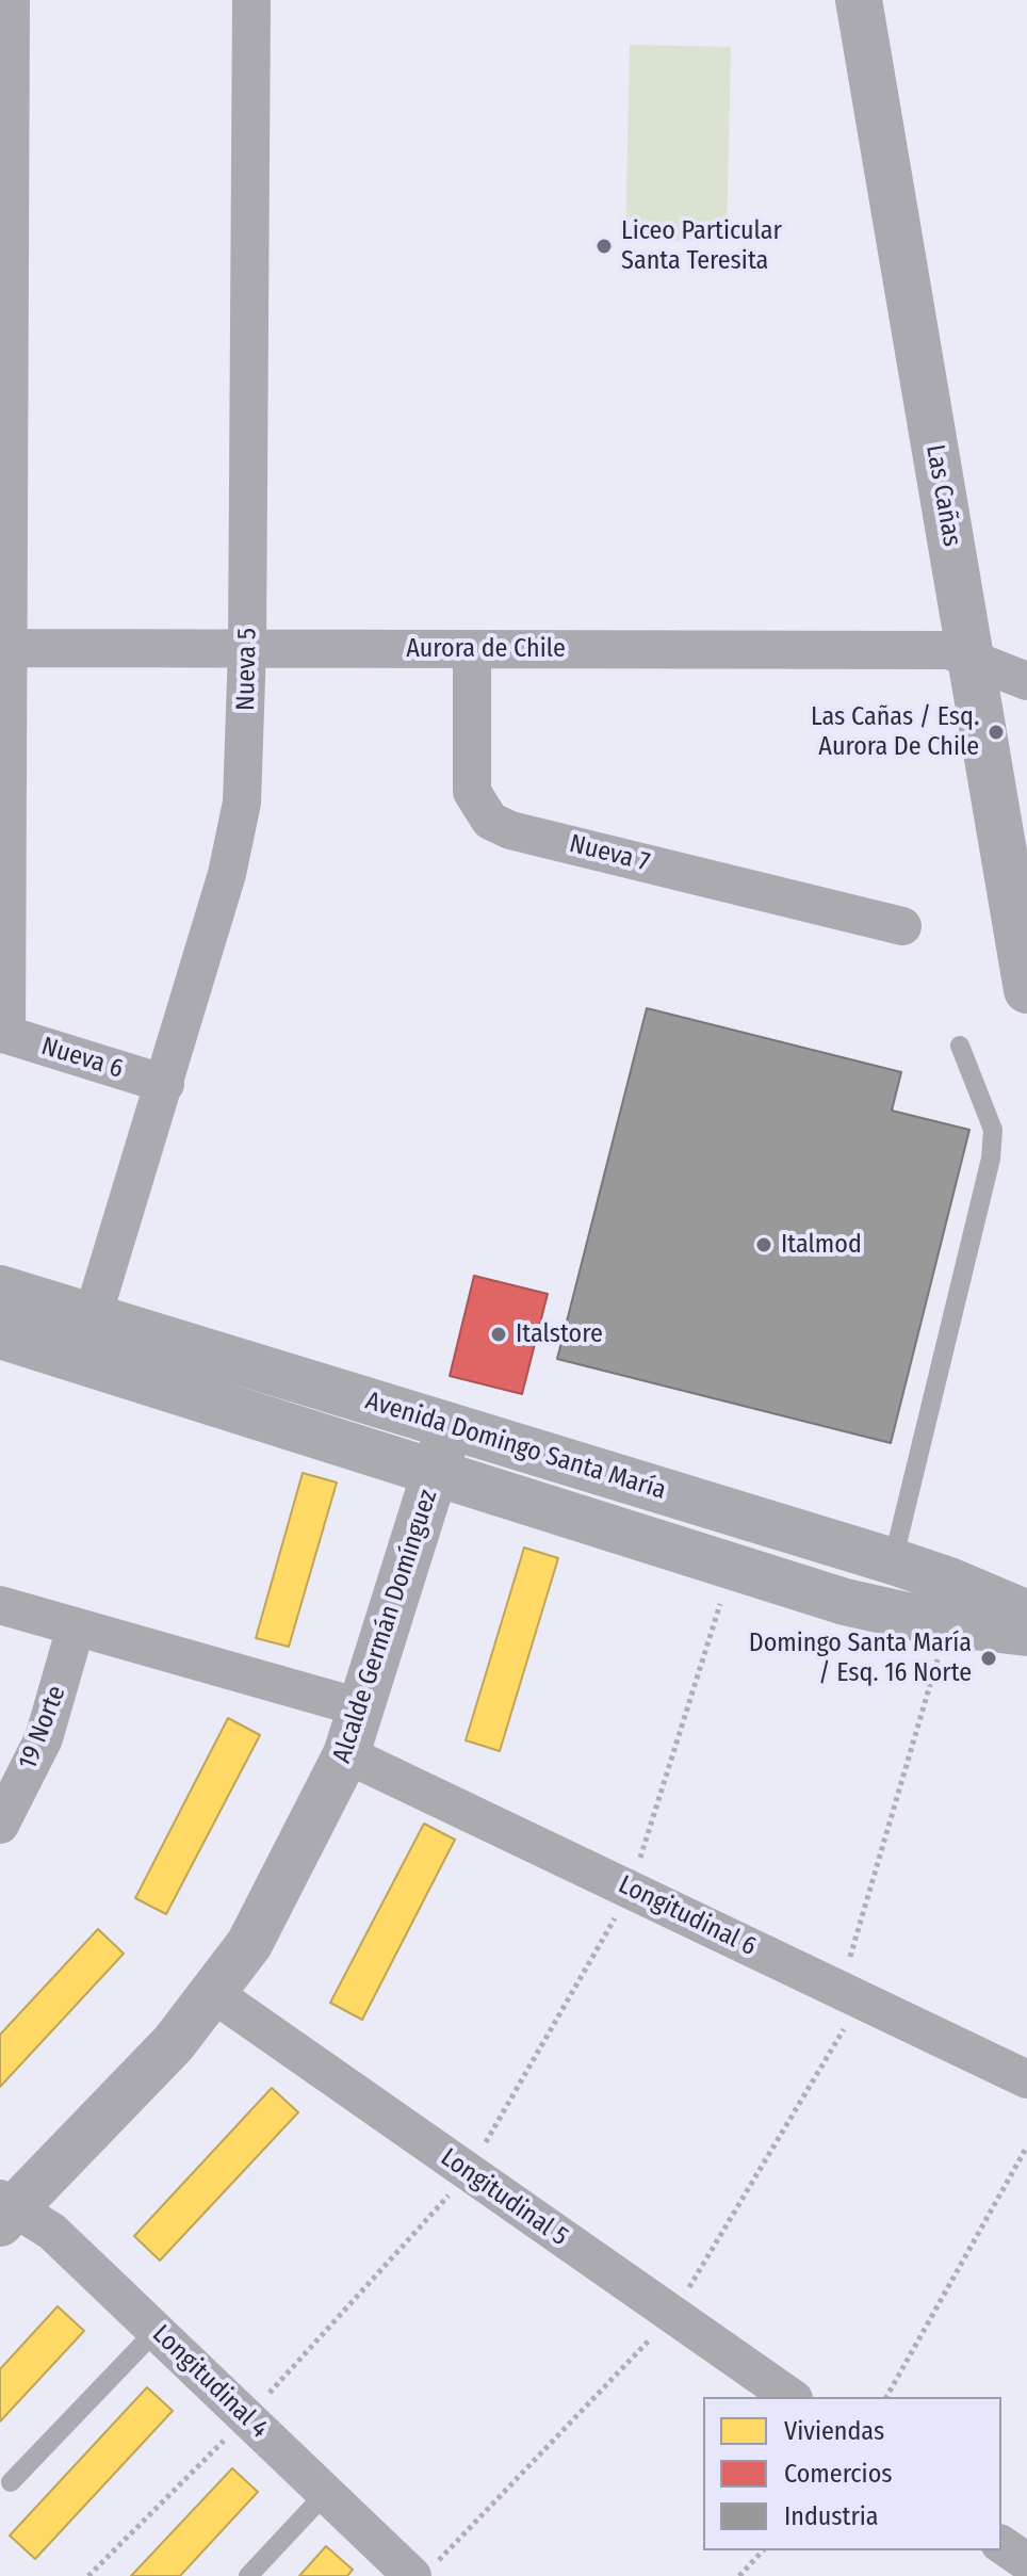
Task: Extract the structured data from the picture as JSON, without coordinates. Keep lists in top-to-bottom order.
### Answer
{
  "streets": {
    "main road": ["Avenida Domingo Santa María"],
    "street": [
      "Las Cañas",
      "Aurora de Chile",
      "Nueva 5",
      "Nueva 7",
      "Nueva 6",
      "Alcalde Germán Domínguez",
      "19 Norte",
      "Longitudinal 6",
      "Longitudinal 5",
      "Longitudinal 4"
    ]
  },
  "crossings": [
    ["Las Cañas", "Aurora de Chile"],
    ["Aurora de Chile", "Nueva 5"],
    ["Aurora de Chile", "Nueva 7"],
    ["Nueva 5", "Nueva 6"],
    ["Nueva 5", "Avenida Domingo Santa María"],
    ["Avenida Domingo Santa María", "Alcalde Germán Domínguez"],
    ["Alcalde Germán Domínguez", "Longitudinal 6"],
    ["Alcalde Germán Domínguez", "Longitudinal 5"],
    ["Alcalde Germán Domínguez", "Longitudinal 4"]
  ],
  "places": [
    "Liceo Particular Santa Teresita",
    "Las Cañas / Esq. Aurora De Chile",
    "Italmod",
    "Italstore",
    "Domingo Santa María / Esq. 16 Norte"
  ],
  "legend": ["Viviendas", "Comercios", "Industria"]
}
